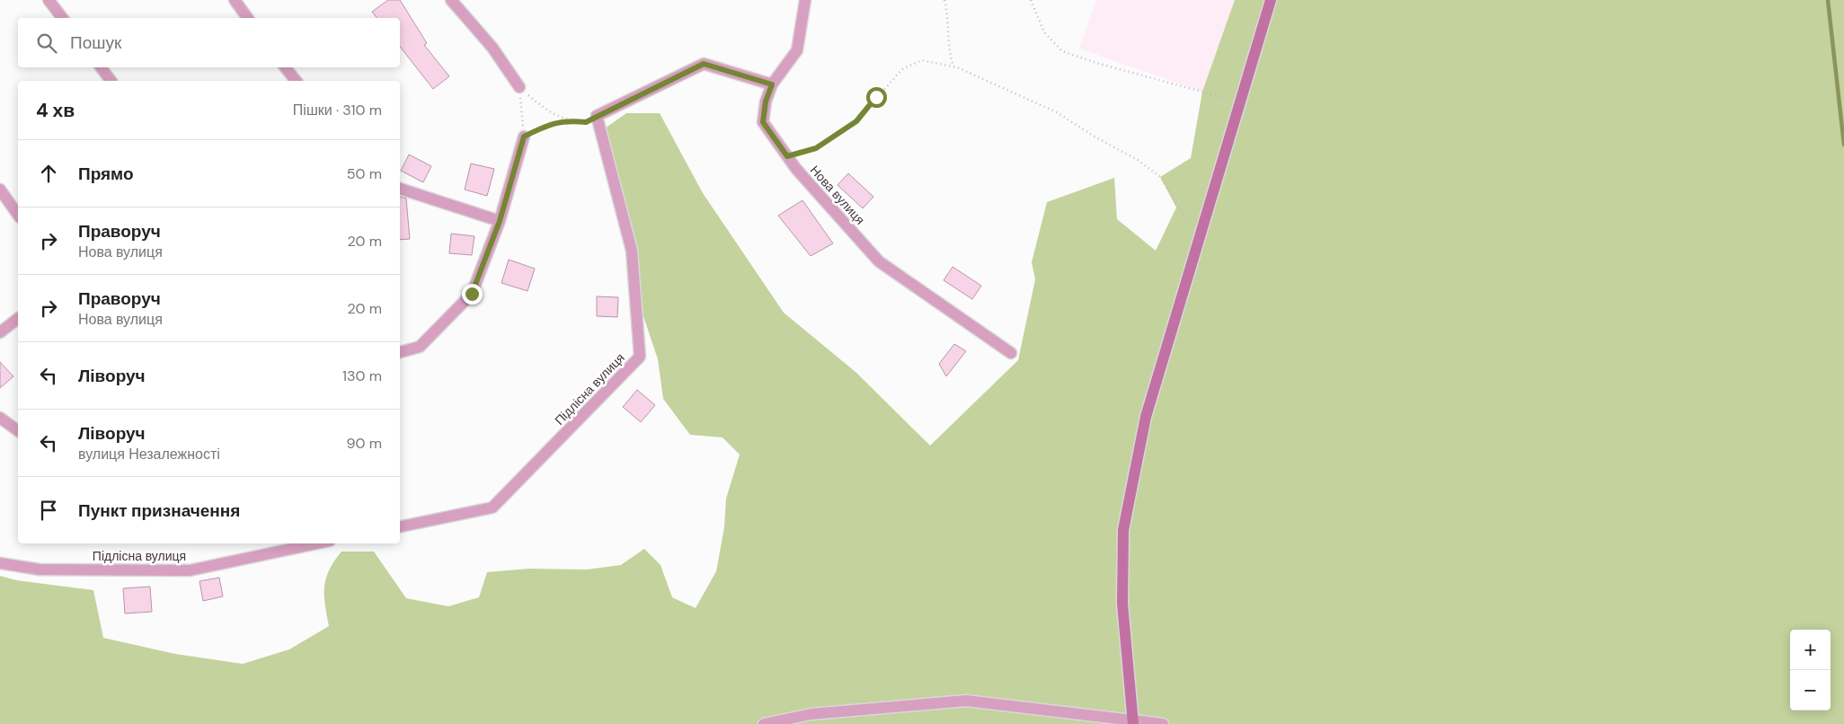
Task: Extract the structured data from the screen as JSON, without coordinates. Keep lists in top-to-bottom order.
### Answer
{
  "streets": {
    "street": ["Нова вулиця", "Підлісна вулиця"]
  },
  "page": {
    "search": "Пошук",
    "heading": ["4 хв", "Пішки · 310 m"],
    "list": [
      ["Прямо", "50 m"],
      ["Праворуч", "Нова вулиця", "20 m"],
      ["Праворуч", "Нова вулиця", "20 m"],
      ["Ліворуч", "130 m"],
      ["Ліворуч", "вулиця Незалежності", "90 m"],
      "Пункт призначення"
    ],
    "map_buttons": ["+", "−"]
  }
}
